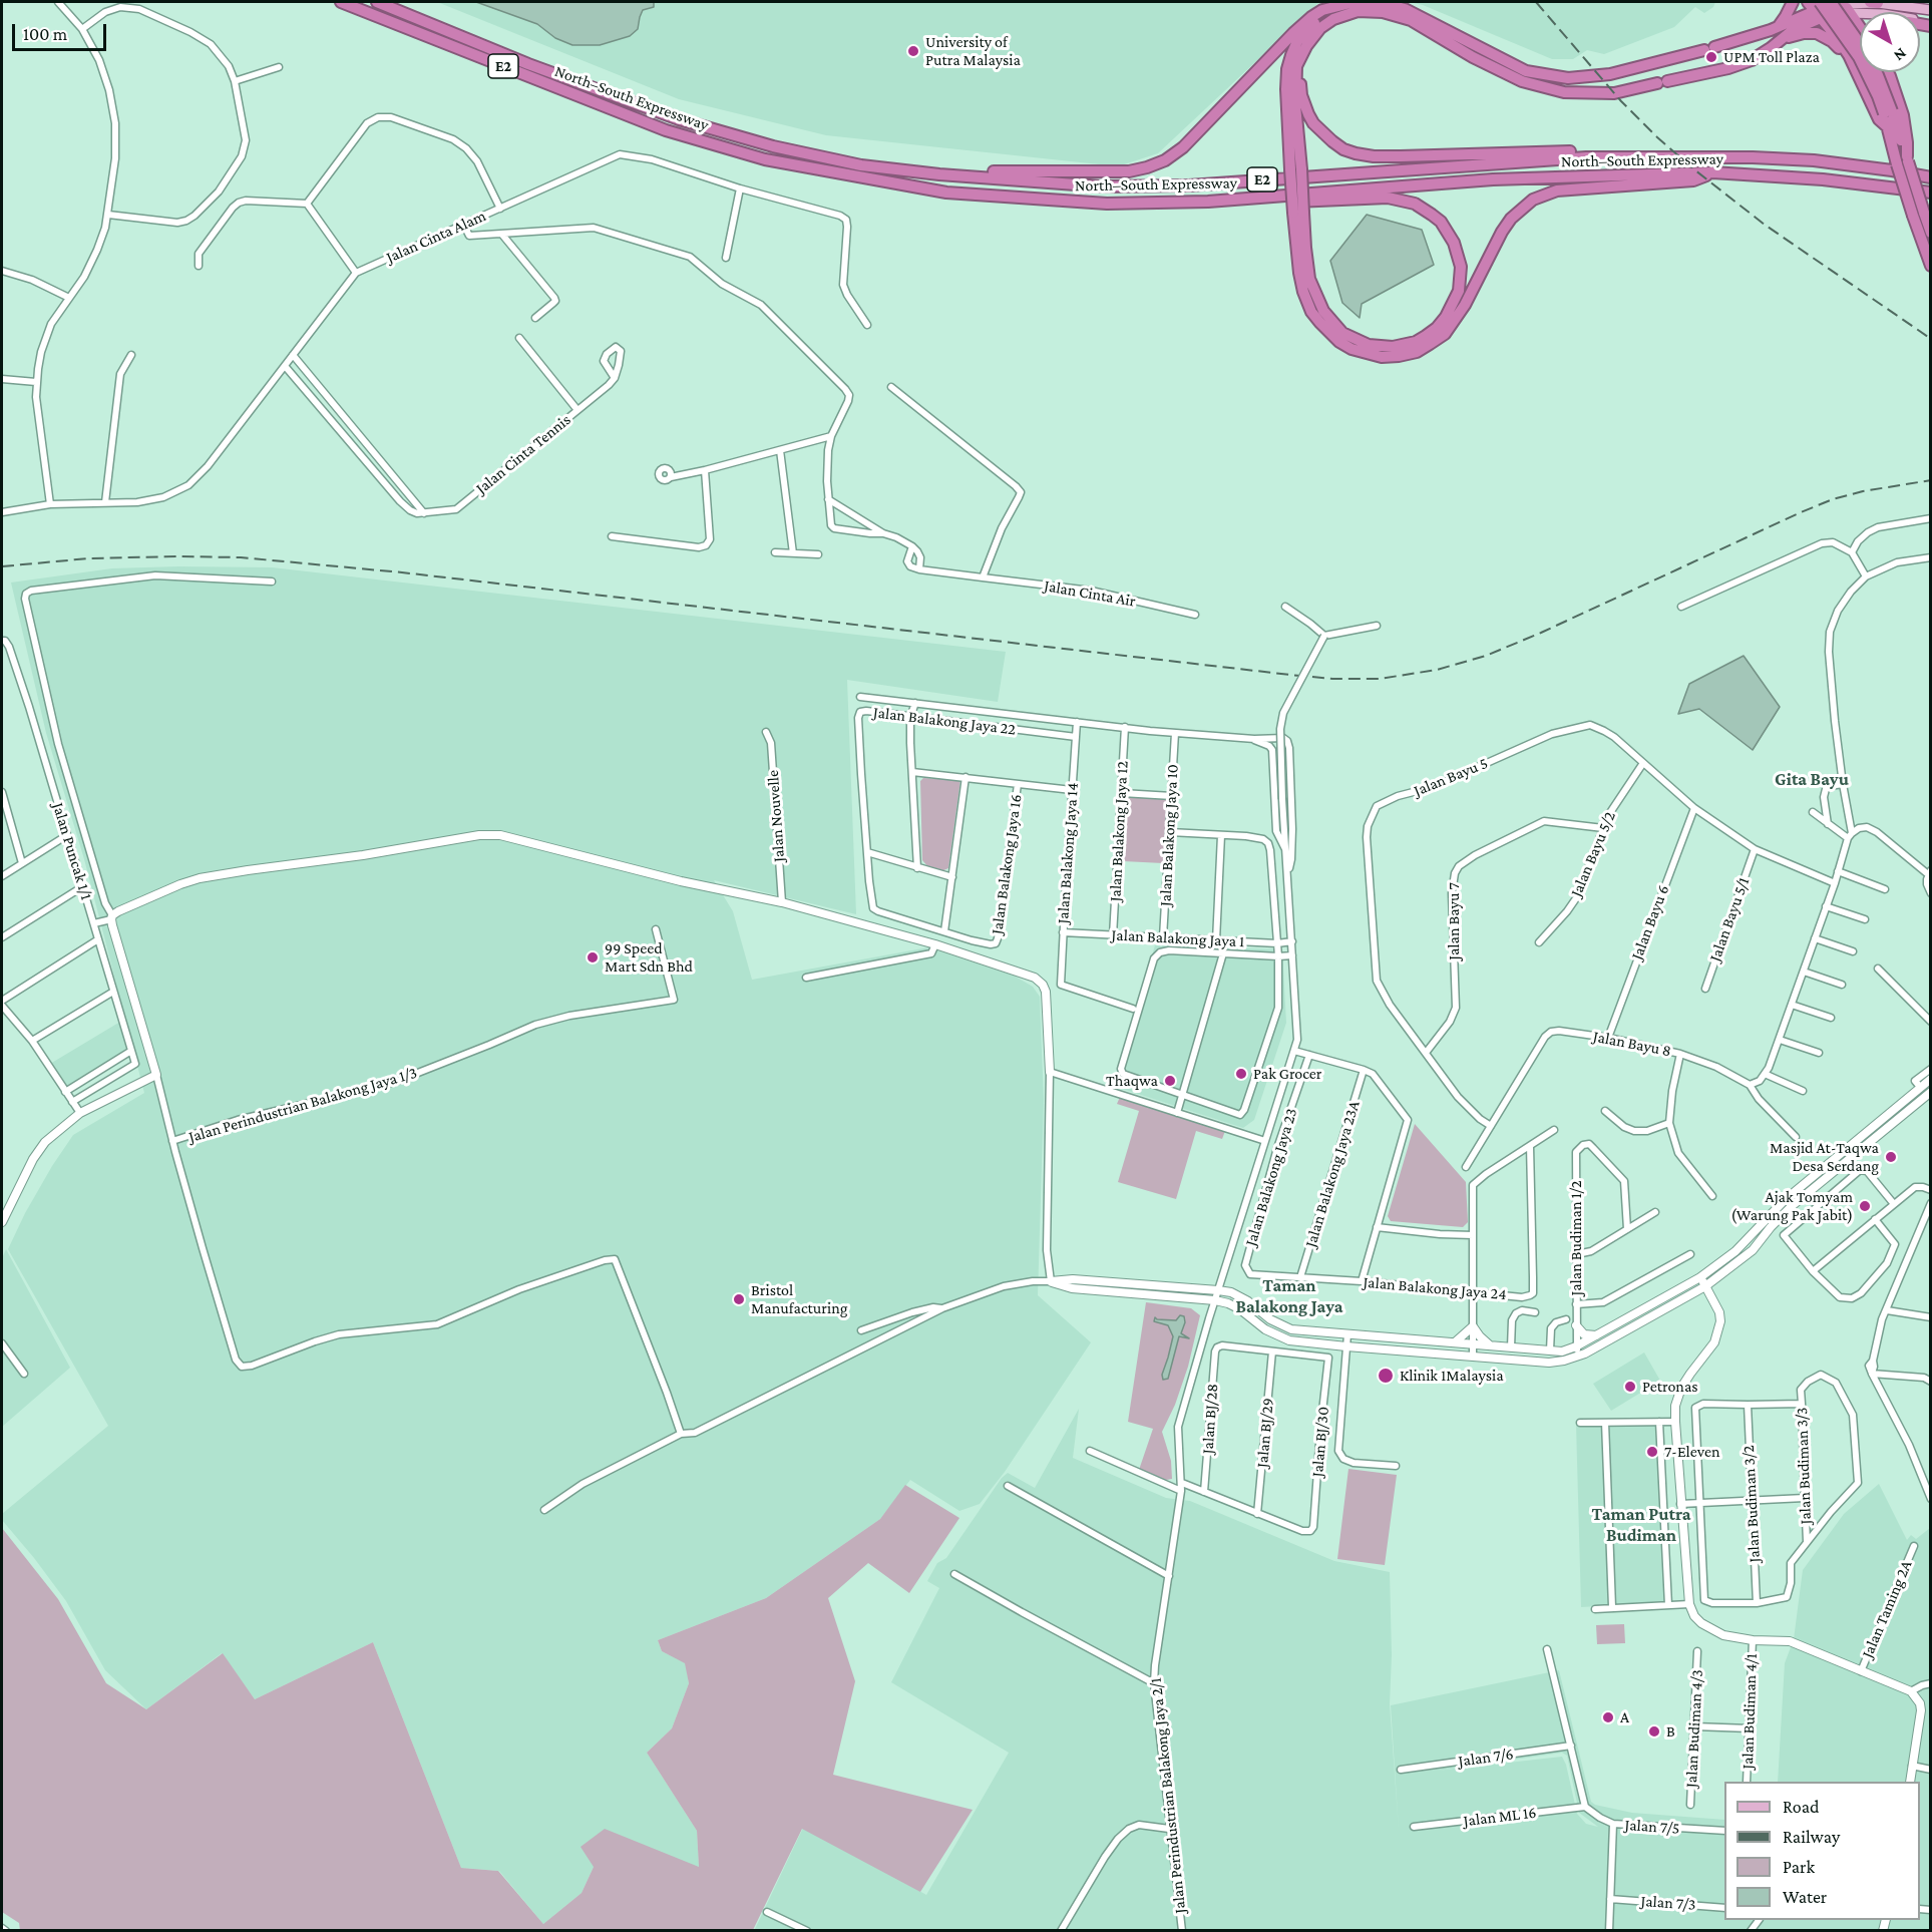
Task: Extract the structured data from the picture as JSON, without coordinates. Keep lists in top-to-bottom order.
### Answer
{
  "streets": {
    "highway": ["E2", "North–South Expressway"],
    "street": [
      "Jalan Cinta Alam",
      "Jalan Cinta Tennis",
      "Jalan Cinta Air",
      "Jalan Balakong Jaya 22",
      "Jalan Bayu 5",
      "Jalan Nouvelle",
      "Jalan Balakong Jaya 12",
      "Jalan Balakong Jaya 10",
      "Jalan Puncak 1/1",
      "Jalan Balakong Jaya 14",
      "Jalan Bayu 5/2",
      "Jalan Balakong Jaya 16",
      "Jalan Bayu 5/1",
      "Jalan Bayu 7",
      "Jalan Bayu 6",
      "Jalan Balakong Jaya 1",
      "Jalan Bayu 8",
      "Jalan Perindustrian Balakong Jaya 1/3",
      "Jalan Balakong Jaya 23A",
      "Jalan Balakong Jaya 23",
      "Jalan Budiman 1/2",
      "Jalan Balakong Jaya 24",
      "Jalan BJ/28",
      "Jalan BJ/29",
      "Jalan BJ/30",
      "Jalan Budiman 3/3",
      "Jalan Budiman 3/2",
      "Jalan Taming 2A",
      "Jalan Budiman 4/1",
      "Jalan Budiman 4/3",
      "Jalan 7/6",
      "Jalan Perindustrian Balakong Jaya 2/1",
      "Jalan ML 16",
      "Jalan 7/5",
      "Jalan 7/3"
    ]
  },
  "crossings": [
    ["Jalan Balakong Jaya 22", "Jalan Balakong Jaya 14"],
    ["Jalan Balakong Jaya 22", "Jalan Balakong Jaya 16"],
    ["Jalan Bayu 5", "Jalan Bayu 5/2"],
    ["Jalan Bayu 5", "Jalan Bayu 5/1"],
    ["Jalan Bayu 5", "Jalan Bayu 7"],
    ["Jalan Bayu 5", "Jalan Bayu 6"],
    ["Jalan Bayu 5", "Jalan Bayu 8"],
    ["Jalan Balakong Jaya 12", "Jalan Balakong Jaya 1"],
    ["Jalan Balakong Jaya 10", "Jalan Balakong Jaya 1"],
    ["Jalan Balakong Jaya 14", "Jalan Balakong Jaya 1"],
    ["Jalan Bayu 5/2", "Jalan Bayu 7"],
    ["Jalan Bayu 6", "Jalan Bayu 8"],
    ["Jalan Balakong Jaya 1", "Jalan Perindustrian Balakong Jaya 2/1"],
    ["Jalan Balakong Jaya 23A", "Jalan Balakong Jaya 24"],
    ["Jalan Balakong Jaya 23", "Jalan Balakong Jaya 24"],
    ["Jalan BJ/28", "Jalan BJ/29"],
    ["Jalan BJ/28", "Jalan BJ/30"],
    ["Jalan BJ/29", "Jalan BJ/30"],
    ["Jalan 7/5", "Jalan 7/3"]
  ],
  "districts": ["Gita Bayu", "Taman Balakong Jaya", "Taman Putra Budiman"],
  "places": [
    "University of Putra Malaysia",
    "UPM Toll Plaza",
    "99 Speed Mart Sdn Bhd",
    "Pak Grocer",
    "Thaqwa",
    "Masjid At-Taqwa Desa Serdang",
    "Ajak Tomyam (Warung Pak Jabit)",
    "Bristol Manufacturing",
    "Klinik 1Malaysia",
    "Petronas",
    "7-Eleven",
    "A",
    "B"
  ],
  "legend": [
    "Road",
    "Railway",
    "Park",
    "Water"
  ],
  "scale_bar": "100 m",
  "north": "bottom right"
}
